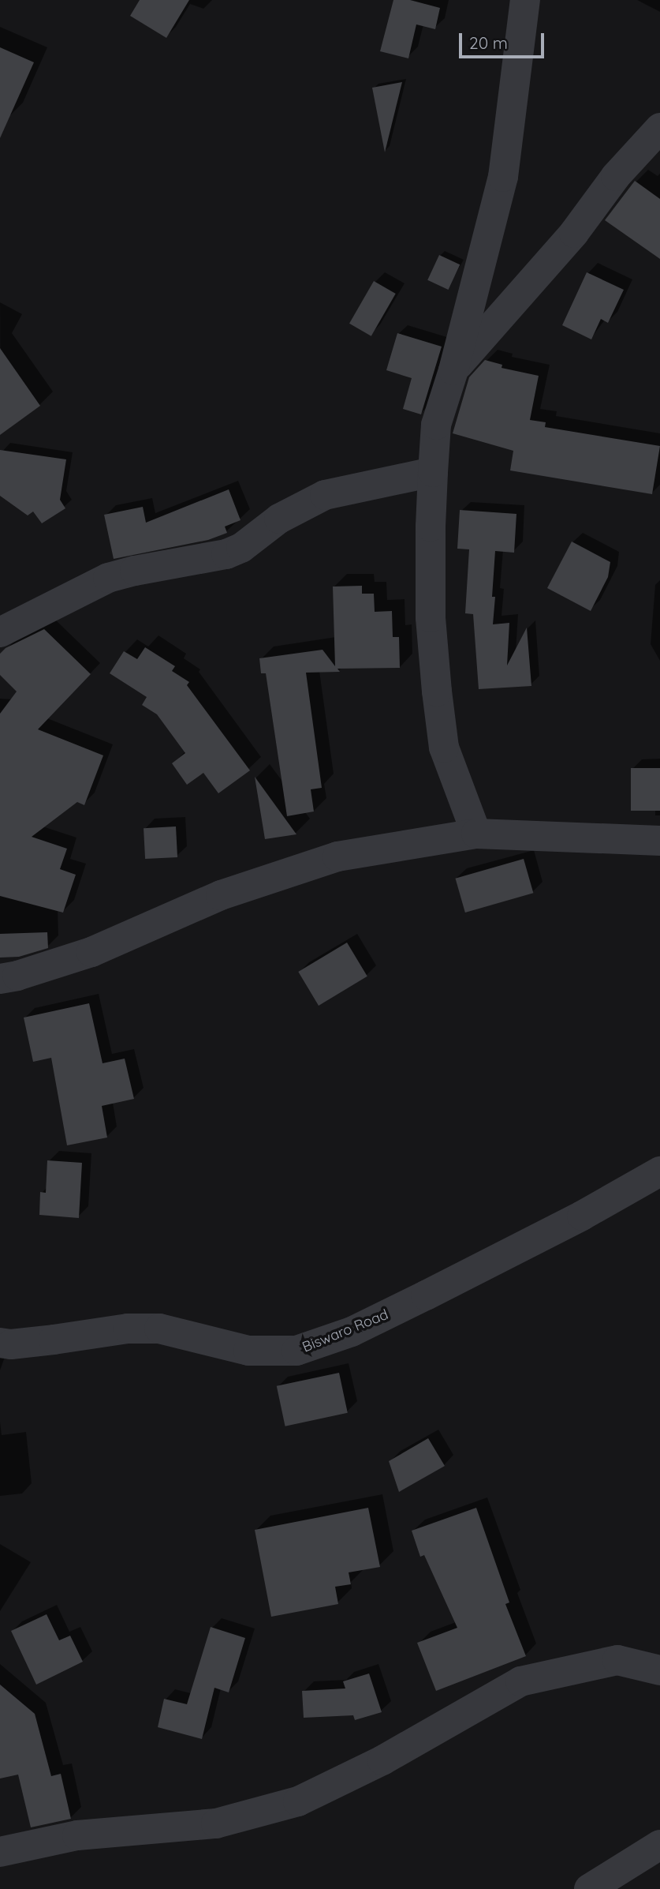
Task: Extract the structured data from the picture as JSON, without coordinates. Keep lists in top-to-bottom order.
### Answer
{
  "streets": {
    "street": ["Biswaro Road"]
  },
  "scale_bar": "20 m"
}
